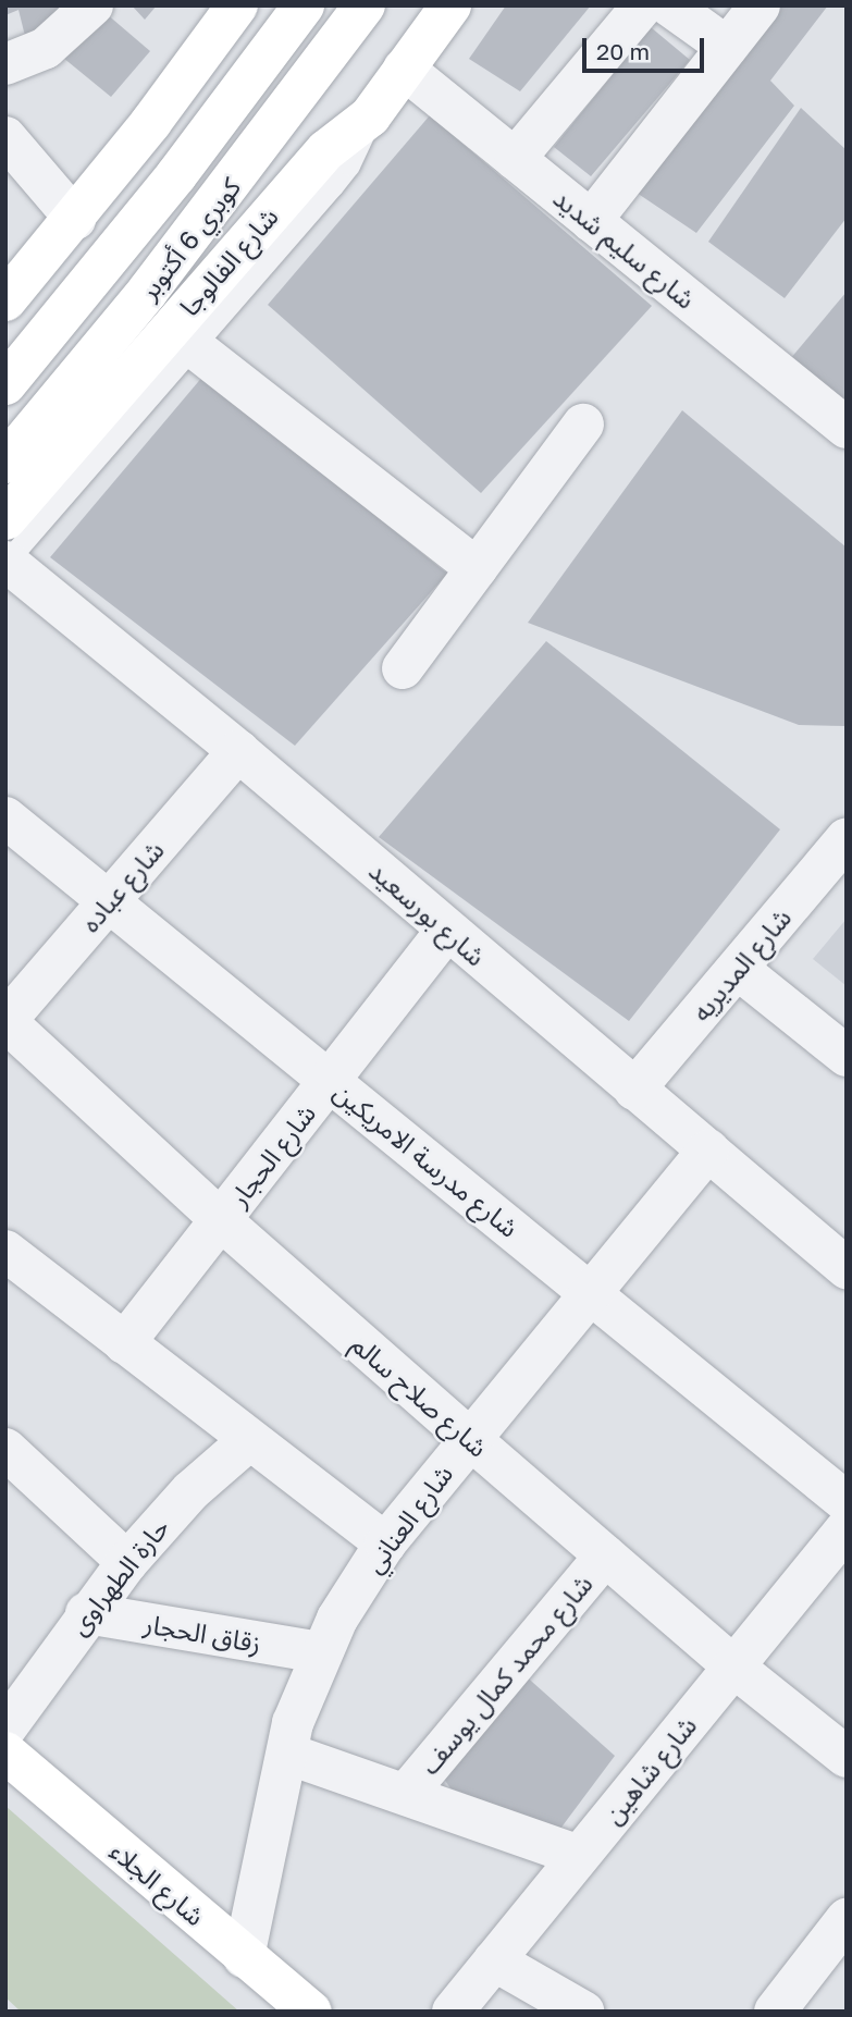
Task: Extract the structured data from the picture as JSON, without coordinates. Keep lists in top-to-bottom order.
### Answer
{
  "streets": {
    "main road": ["كوبري 6 أكتوبر", "شارع الفالوجا", "شارع الجلاء"],
    "street": [
      "شارع سليم شديد",
      "شارع عباده",
      "شارع بورسعيد",
      "شارع المديريه",
      "شارع الحجار",
      "شارع مدرسة الامريكين",
      "شارع صلاح سالم",
      "شارع العناني",
      "حارة الطهراوى",
      "زقاق الحجار",
      "شارع محمد كمال يوسف",
      "شارع شاهين"
    ]
  },
  "crossings": [
    ["شارع سليم شديد", "شارع الفالوجا"],
    ["شارع عباده", "شارع بورسعيد"],
    ["شارع عباده", "شارع مدرسة الامريكين"],
    ["شارع عباده", "شارع صلاح سالم"],
    ["شارع بورسعيد", "شارع المديريه"],
    ["شارع بورسعيد", "شارع الحجار"],
    ["شارع بورسعيد", "شارع العناني"],
    ["شارع الحجار", "شارع مدرسة الامريكين"],
    ["شارع الحجار", "شارع صلاح سالم"],
    ["شارع مدرسة الامريكين", "شارع العناني"],
    ["شارع صلاح سالم", "شارع العناني"],
    ["شارع صلاح سالم", "شارع محمد كمال يوسف"],
    ["شارع صلاح سالم", "شارع شاهين"],
    ["شارع العناني", "زقاق الحجار"],
    ["شارع العناني", "شارع الجلاء"],
    ["حارة الطهراوى", "زقاق الحجار"]
  ],
  "scale_bar": "20 m"
}
